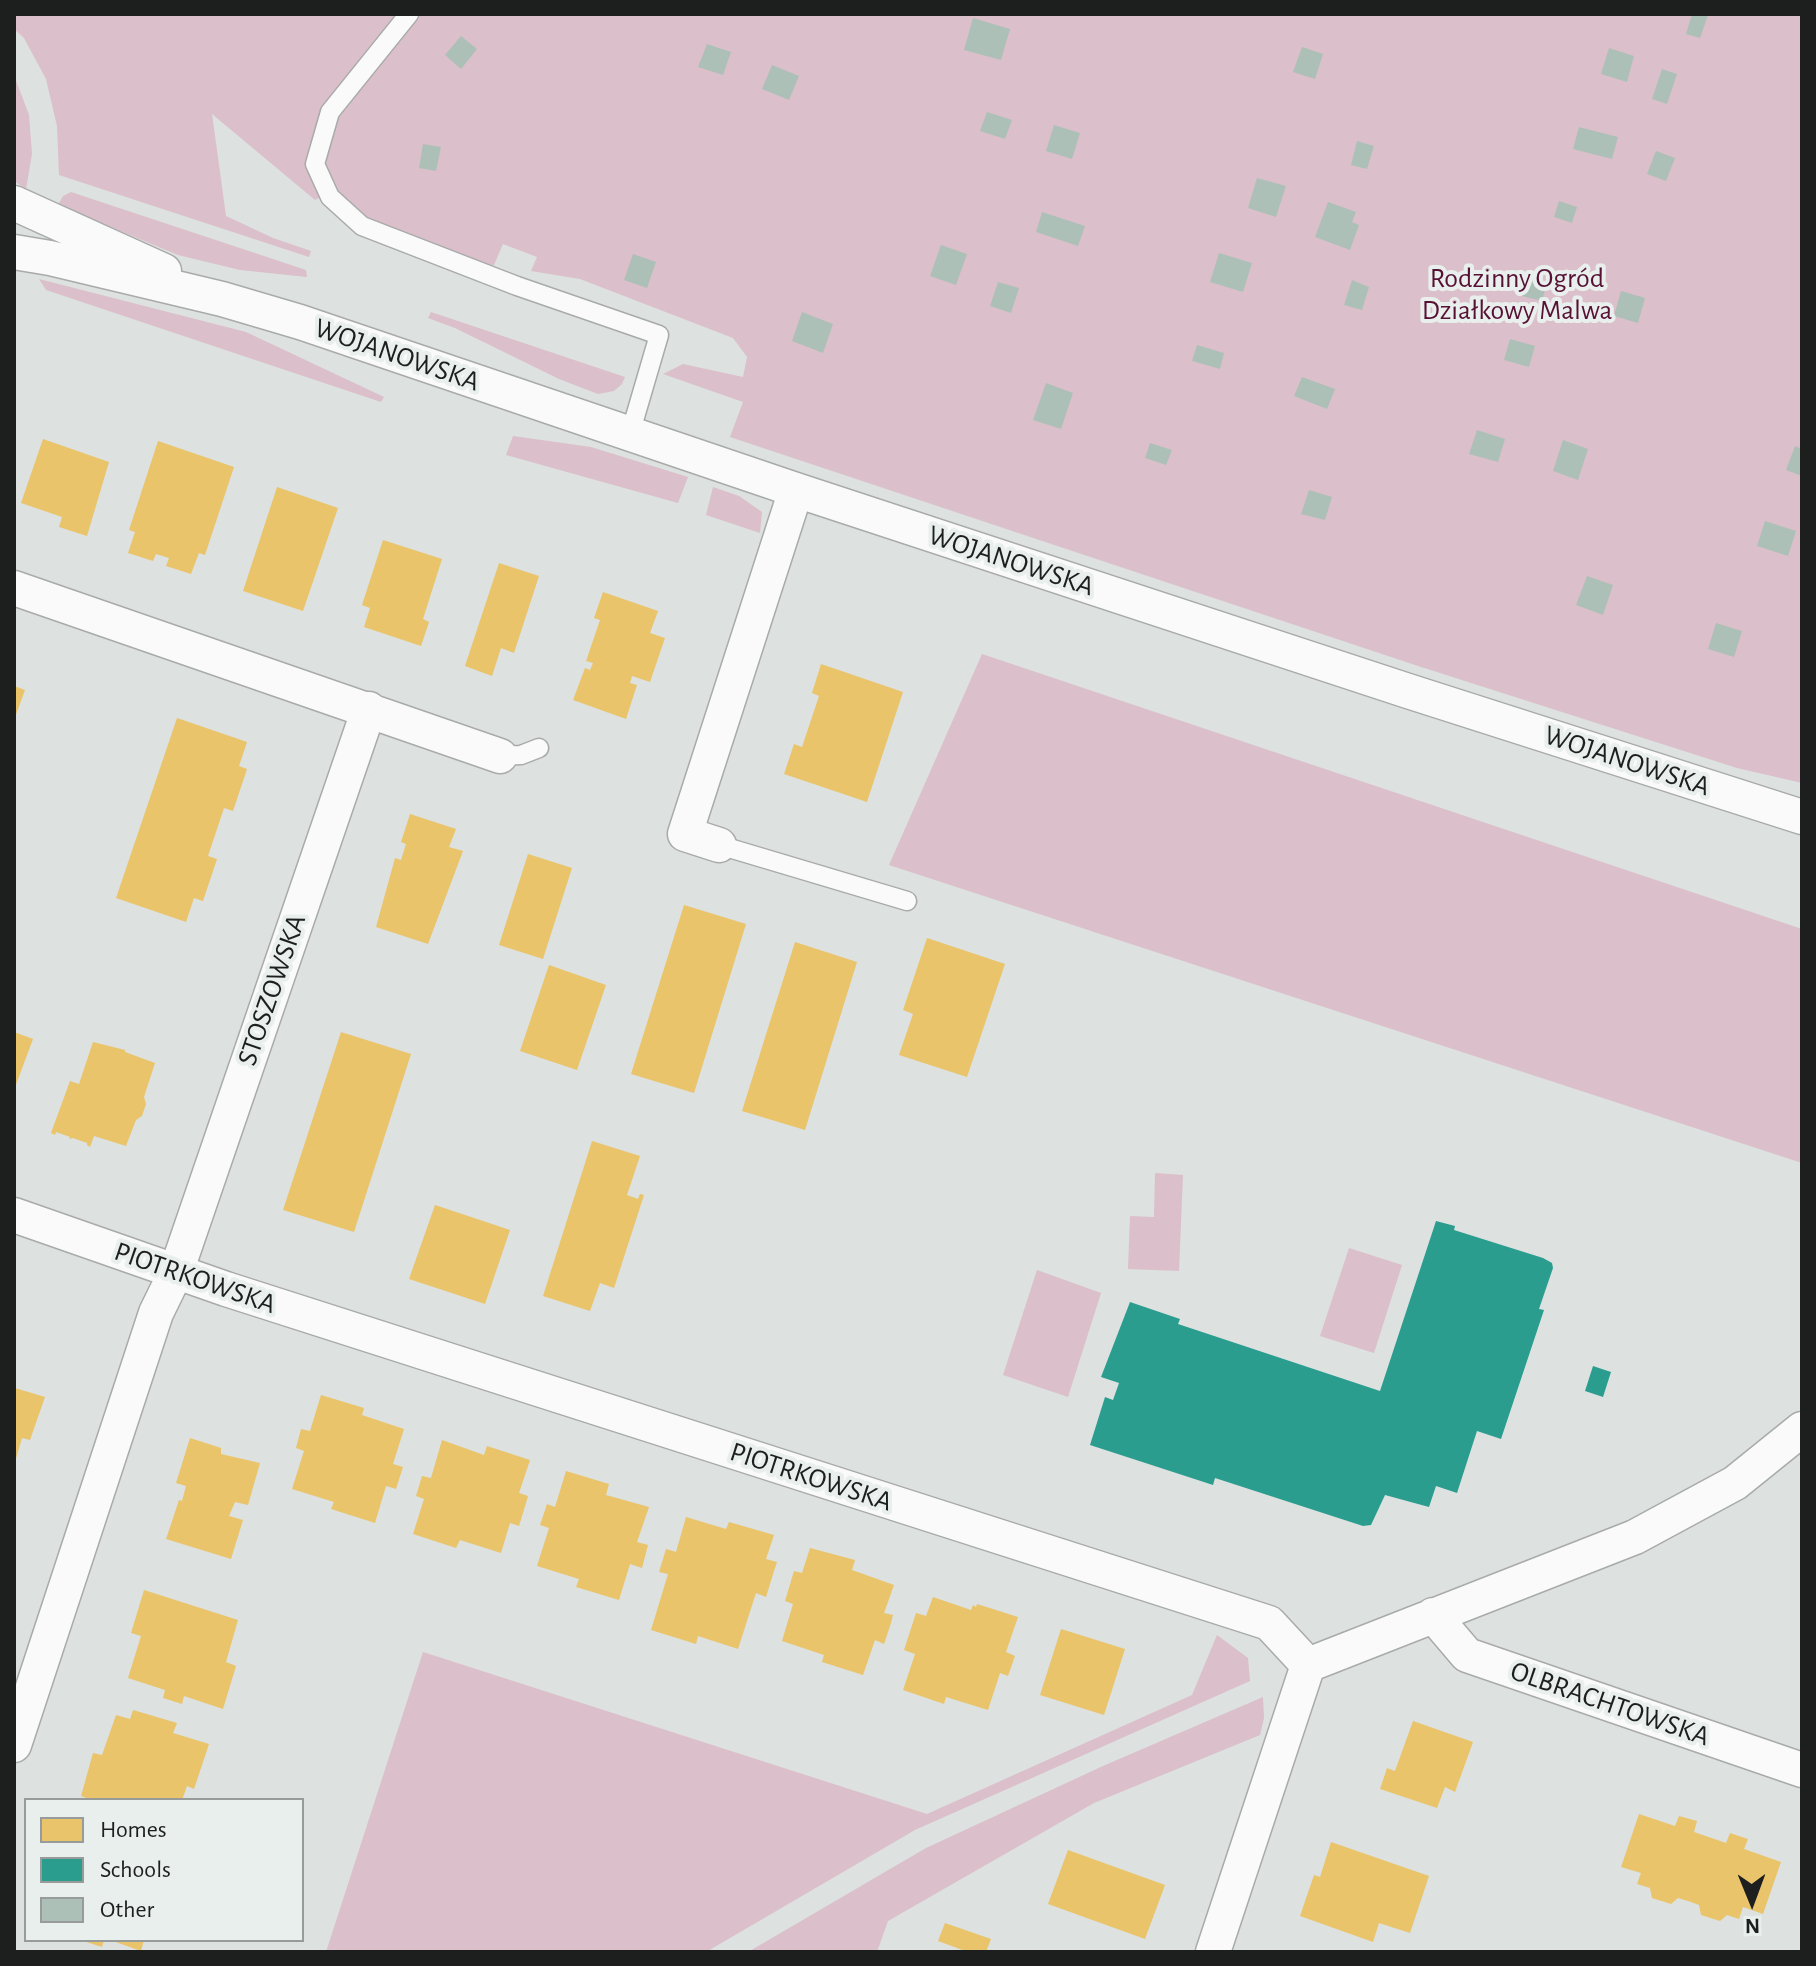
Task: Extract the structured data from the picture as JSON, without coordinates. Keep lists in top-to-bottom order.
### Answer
{
  "streets": {
    "street": [
      "WOJANOWSKA",
      "STOSZOWSKA",
      "PIOTRKOWSKA",
      "OLBRACHTOWSKA"
    ]
  },
  "crossings": [
    ["STOSZOWSKA", "PIOTRKOWSKA"]
  ],
  "parks": ["Rodzinny Ogród Działkowy Malwa"],
  "legend": ["Homes", "Schools", "Other"],
  "north": "bottom"
}
